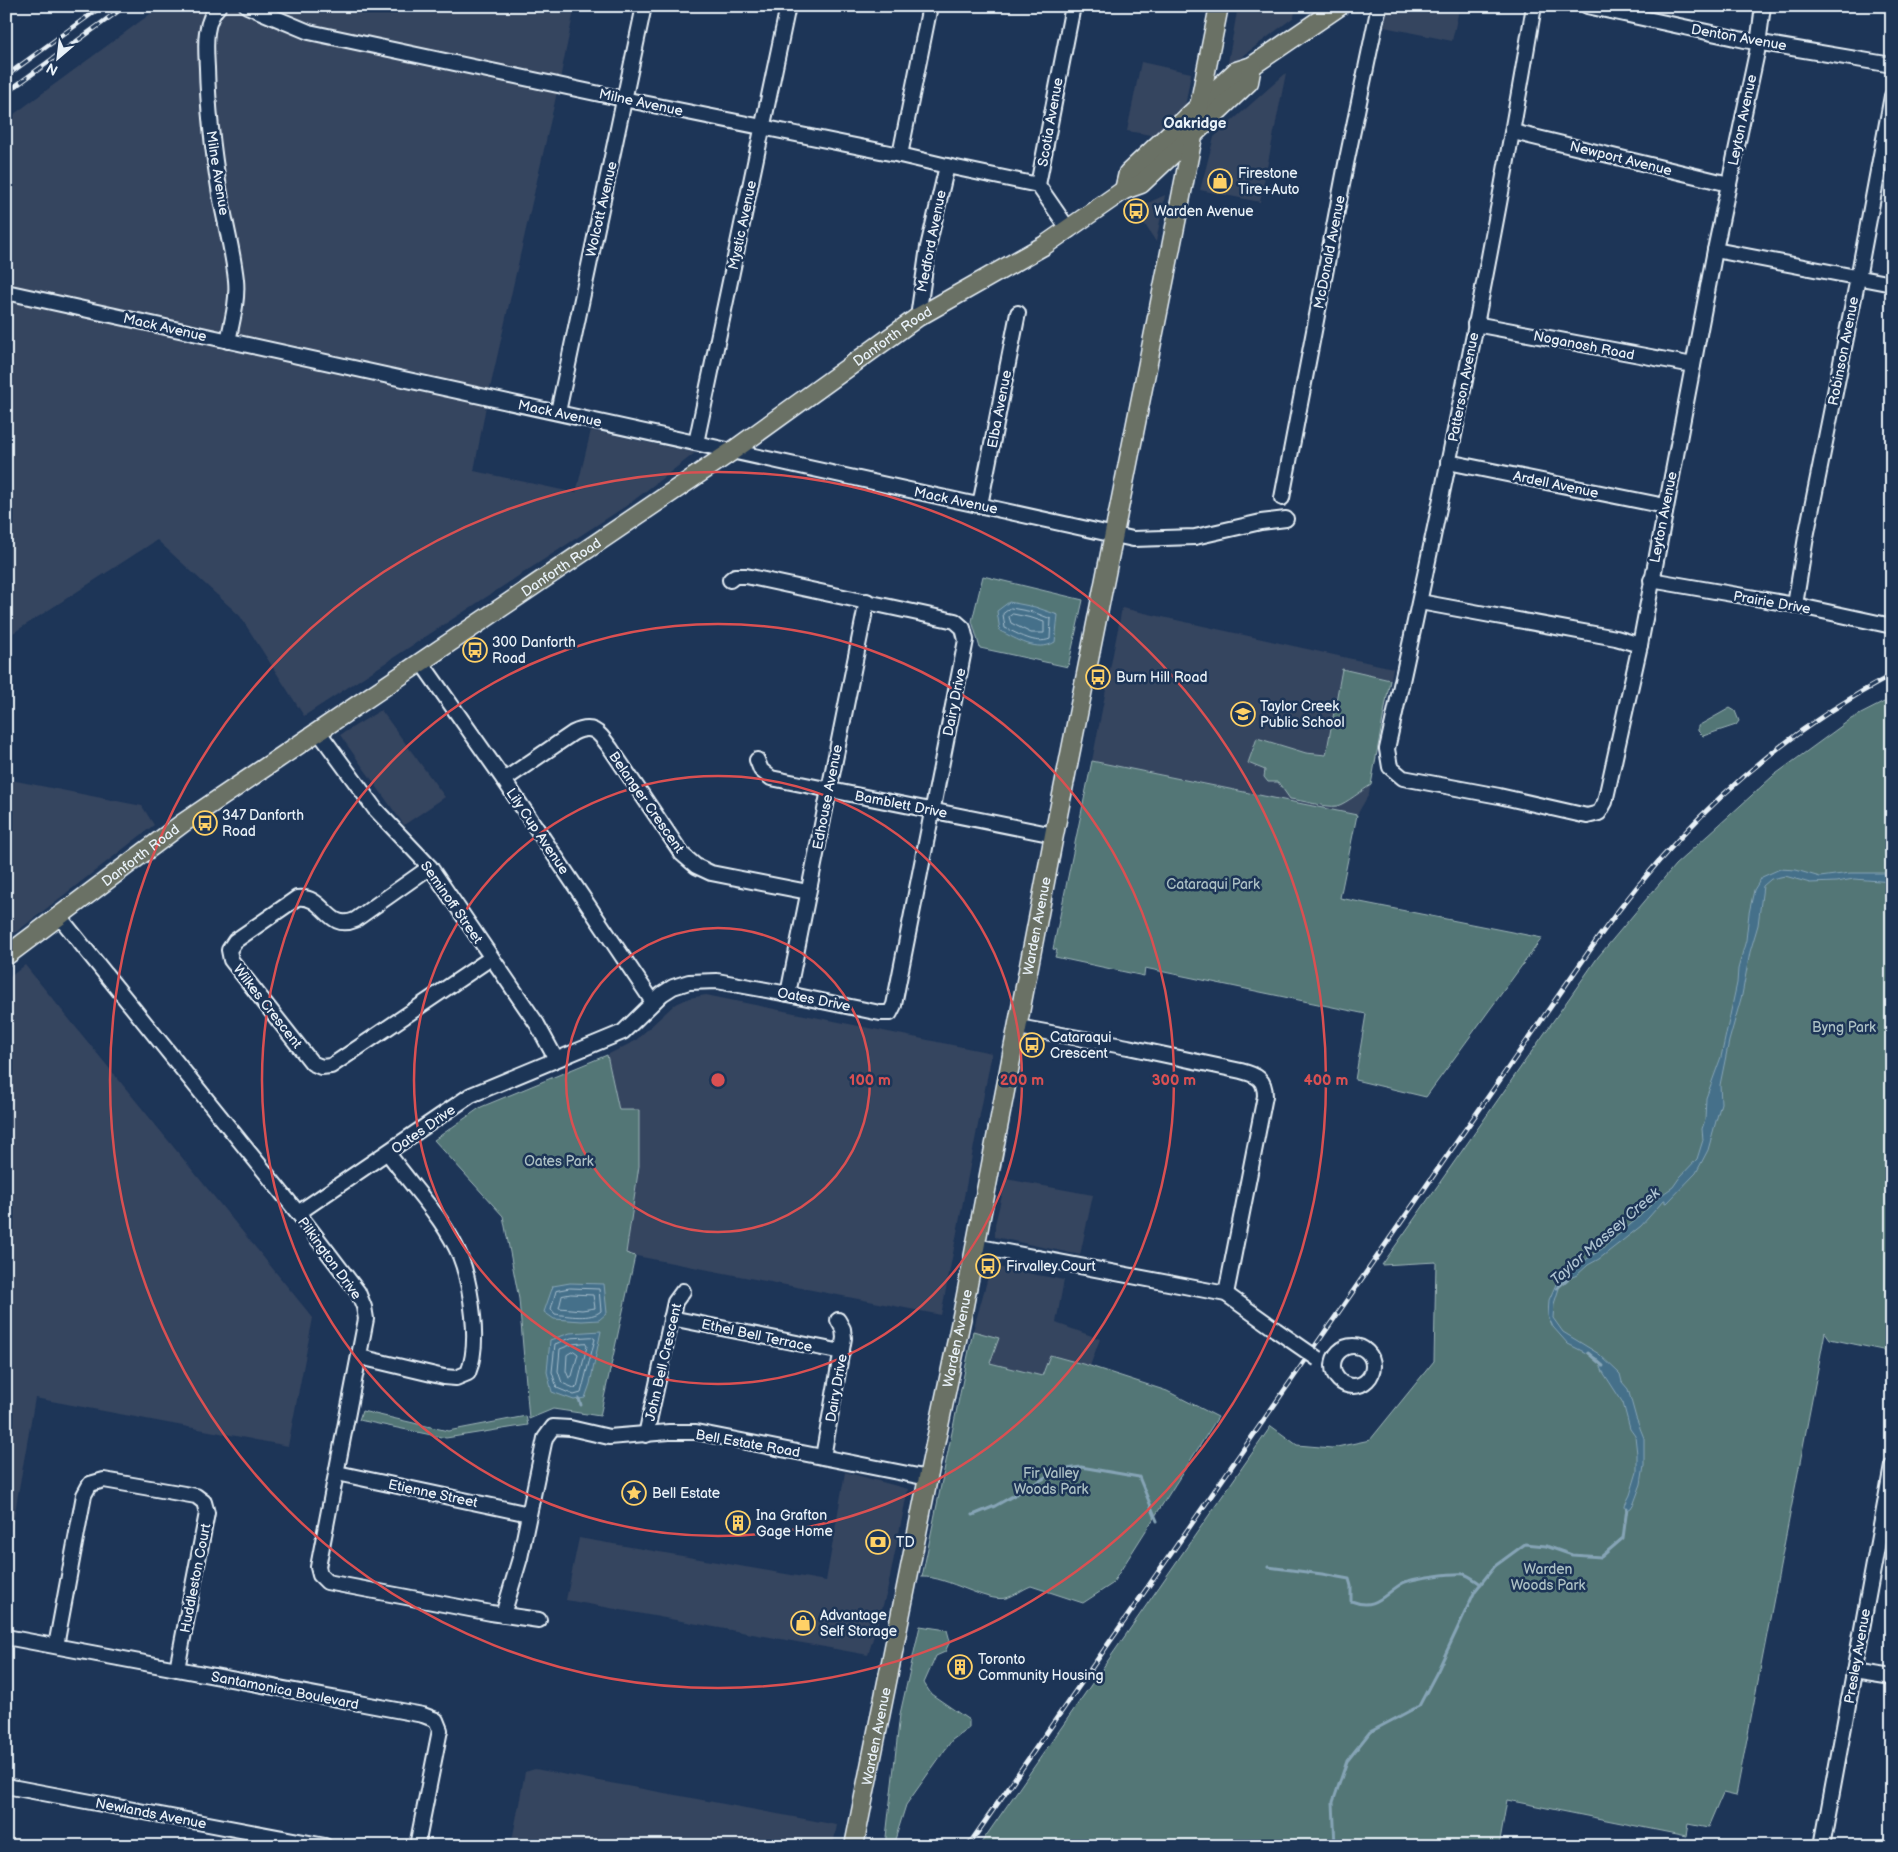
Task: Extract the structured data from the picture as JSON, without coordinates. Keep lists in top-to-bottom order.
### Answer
{
  "streets": {
    "main road": ["Danforth Road", "Warden Avenue"],
    "street": [
      "Denton Avenue",
      "Milne Avenue",
      "Leyton Avenue",
      "Scotia Avenue",
      "Newport Avenue",
      "Wolcott Avenue",
      "Mystic Avenue",
      "Medford Avenue",
      "McDonald Avenue",
      "Mack Avenue",
      "Noganosh Road",
      "Robinson Avenue",
      "Patterson Avenue",
      "Elba Avenue",
      "Ardell Avenue",
      "Prairie Drive",
      "Dairy Drive",
      "Edhouse Avenue",
      "Belanger Crescent",
      "Bamblett Drive",
      "Lily Cup Avenue",
      "Seminoff Street",
      "Oates Drive",
      "Wilkes Crescent",
      "Pilkington Drive",
      "Ethel Bell Terrace",
      "John Bell Crescent",
      "Bell Estate Road",
      "Etienne Street",
      "Huddleston Court",
      "Presley Avenue",
      "Santamonica Boulevard",
      "Newlands Avenue"
    ]
  },
  "crossings": [
    ["Denton Avenue", "Leyton Avenue"],
    ["Milne Avenue", "Scotia Avenue"],
    ["Milne Avenue", "Wolcott Avenue"],
    ["Milne Avenue", "Mystic Avenue"],
    ["Milne Avenue", "Medford Avenue"],
    ["Milne Avenue", "Mack Avenue"],
    ["Leyton Avenue", "Newport Avenue"],
    ["Leyton Avenue", "Noganosh Road"],
    ["Leyton Avenue", "Patterson Avenue"],
    ["Leyton Avenue", "Ardell Avenue"],
    ["Leyton Avenue", "Prairie Drive"],
    ["Scotia Avenue", "Danforth Road"],
    ["Newport Avenue", "Patterson Avenue"],
    ["Wolcott Avenue", "Mack Avenue"],
    ["Mystic Avenue", "Mack Avenue"],
    ["Medford Avenue", "Danforth Road"],
    ["Mack Avenue", "Danforth Road"],
    ["Mack Avenue", "Elba Avenue"],
    ["Mack Avenue", "Warden Avenue"],
    ["Danforth Road", "Lily Cup Avenue"],
    ["Danforth Road", "Seminoff Street"],
    ["Danforth Road", "Warden Avenue"],
    ["Danforth Road", "Pilkington Drive"],
    ["Noganosh Road", "Patterson Avenue"],
    ["Robinson Avenue", "Prairie Drive"],
    ["Patterson Avenue", "Ardell Avenue"],
    ["Dairy Drive", "Edhouse Avenue"],
    ["Dairy Drive", "Bamblett Drive"],
    ["Dairy Drive", "Oates Drive"],
    ["Dairy Drive", "Ethel Bell Terrace"],
    ["Dairy Drive", "Bell Estate Road"],
    ["Edhouse Avenue", "Belanger Crescent"],
    ["Edhouse Avenue", "Bamblett Drive"],
    ["Edhouse Avenue", "Oates Drive"],
    ["Belanger Crescent", "Lily Cup Avenue"],
    ["Bamblett Drive", "Warden Avenue"],
    ["Lily Cup Avenue", "Oates Drive"],
    ["Seminoff Street", "Oates Drive"],
    ["Seminoff Street", "Wilkes Crescent"],
    ["Warden Avenue", "Bell Estate Road"],
    ["Oates Drive", "Pilkington Drive"],
    ["Pilkington Drive", "Bell Estate Road"],
    ["Pilkington Drive", "Etienne Street"],
    ["Ethel Bell Terrace", "John Bell Crescent"],
    ["John Bell Crescent", "Bell Estate Road"],
    ["Bell Estate Road", "Etienne Street"],
    ["Huddleston Court", "Santamonica Boulevard"]
  ],
  "districts": ["Oakridge"],
  "water": ["Taylor Massey Creek"],
  "parks": [
    "Cataraqui Park",
    "Byng Park",
    "Oates Park",
    "Fir Valley Woods Park",
    "Warden Woods Park"
  ],
  "places": {
    "shop": ["Firestone Tire+Auto", "Advantage Self Storage"],
    "bus stop": [
      "Warden Avenue",
      "300 Danforth Road",
      "Burn Hill Road",
      "347 Danforth Road",
      "Cataraqui Crescent",
      "Firvalley Court"
    ],
    "school or university": ["Taylor Creek Public School"],
    "place": ["Bell Estate"],
    "building": ["Ina Grafton Gage Home", "Toronto Community Housing"],
    "bank": ["TD"]
  },
  "north": "bottom left",
  "rings": [
    "100 m",
    "200 m",
    "300 m",
    "400 m"
  ]
}
